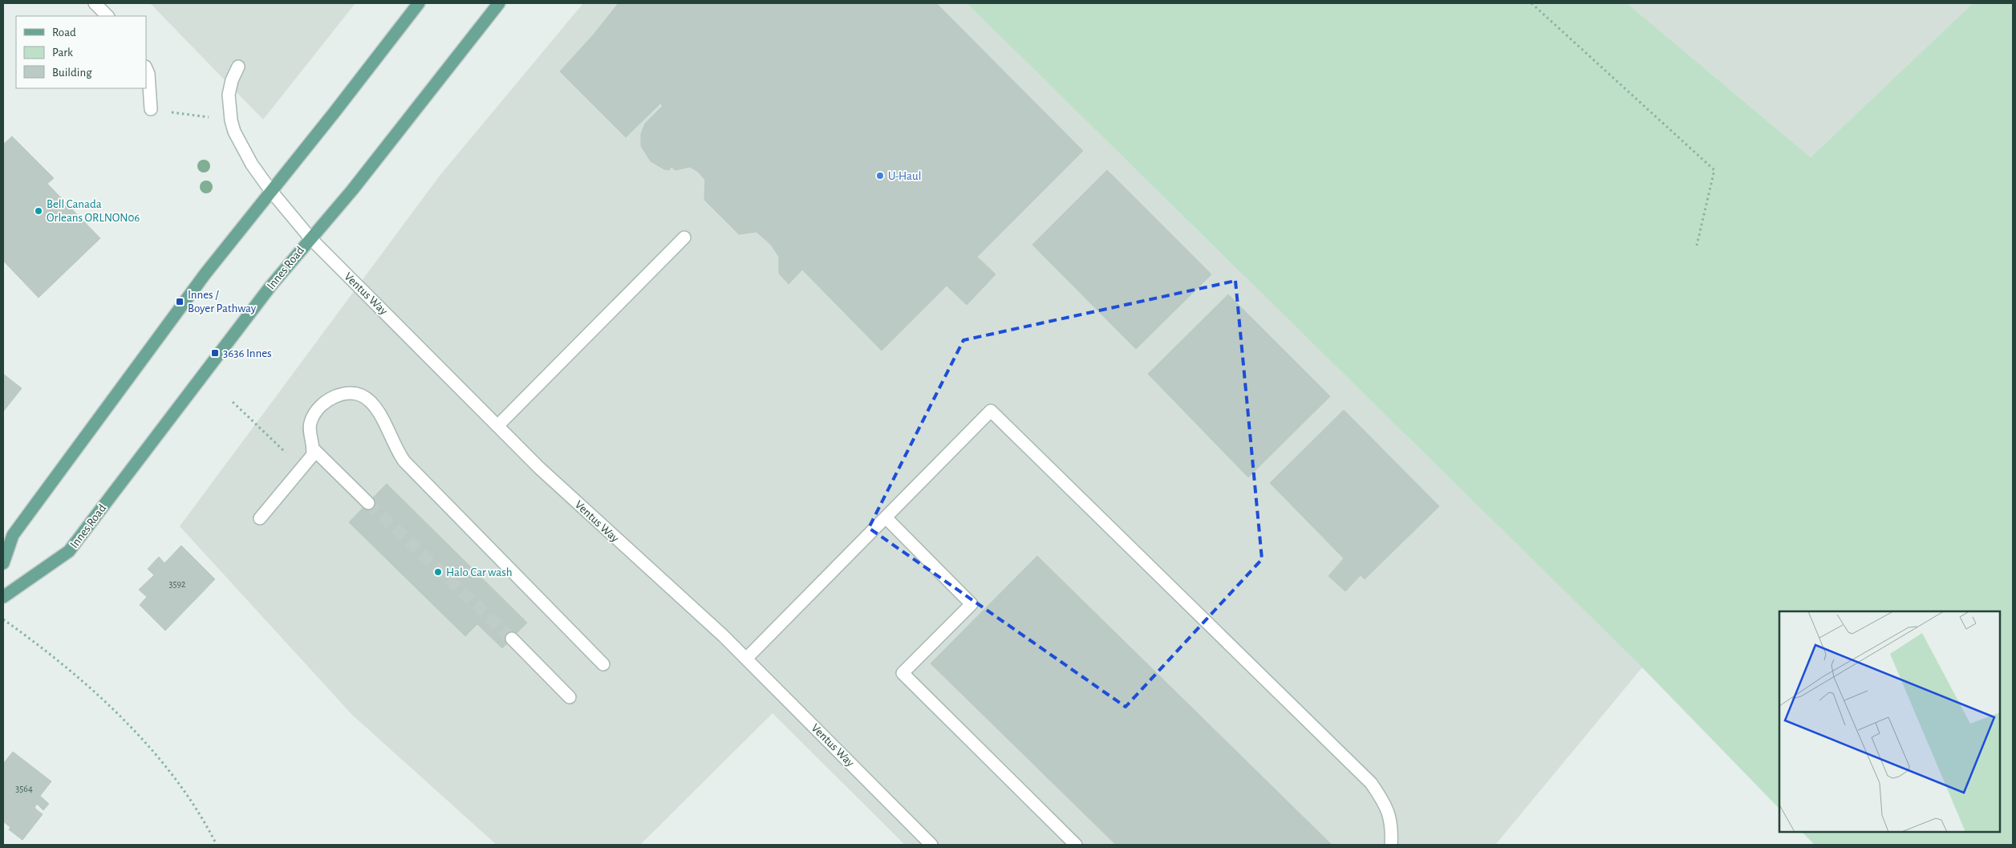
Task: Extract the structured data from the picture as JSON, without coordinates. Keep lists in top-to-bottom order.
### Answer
{
  "streets": {
    "main road": ["Innes Road"],
    "street": ["Ventus Way"]
  },
  "crossings": [
    ["Innes Road", "Ventus Way"]
  ],
  "places": {
    "other": ["U-Haul", "Bell Canada Orleans ORLNON06", "Halo Car wash"],
    "transit": ["Innes / Boyer Pathway", "3636 Innes"]
  },
  "house_numbers": ["3592", "3564"],
  "legend": ["Road", "Park", "Building"]
}
